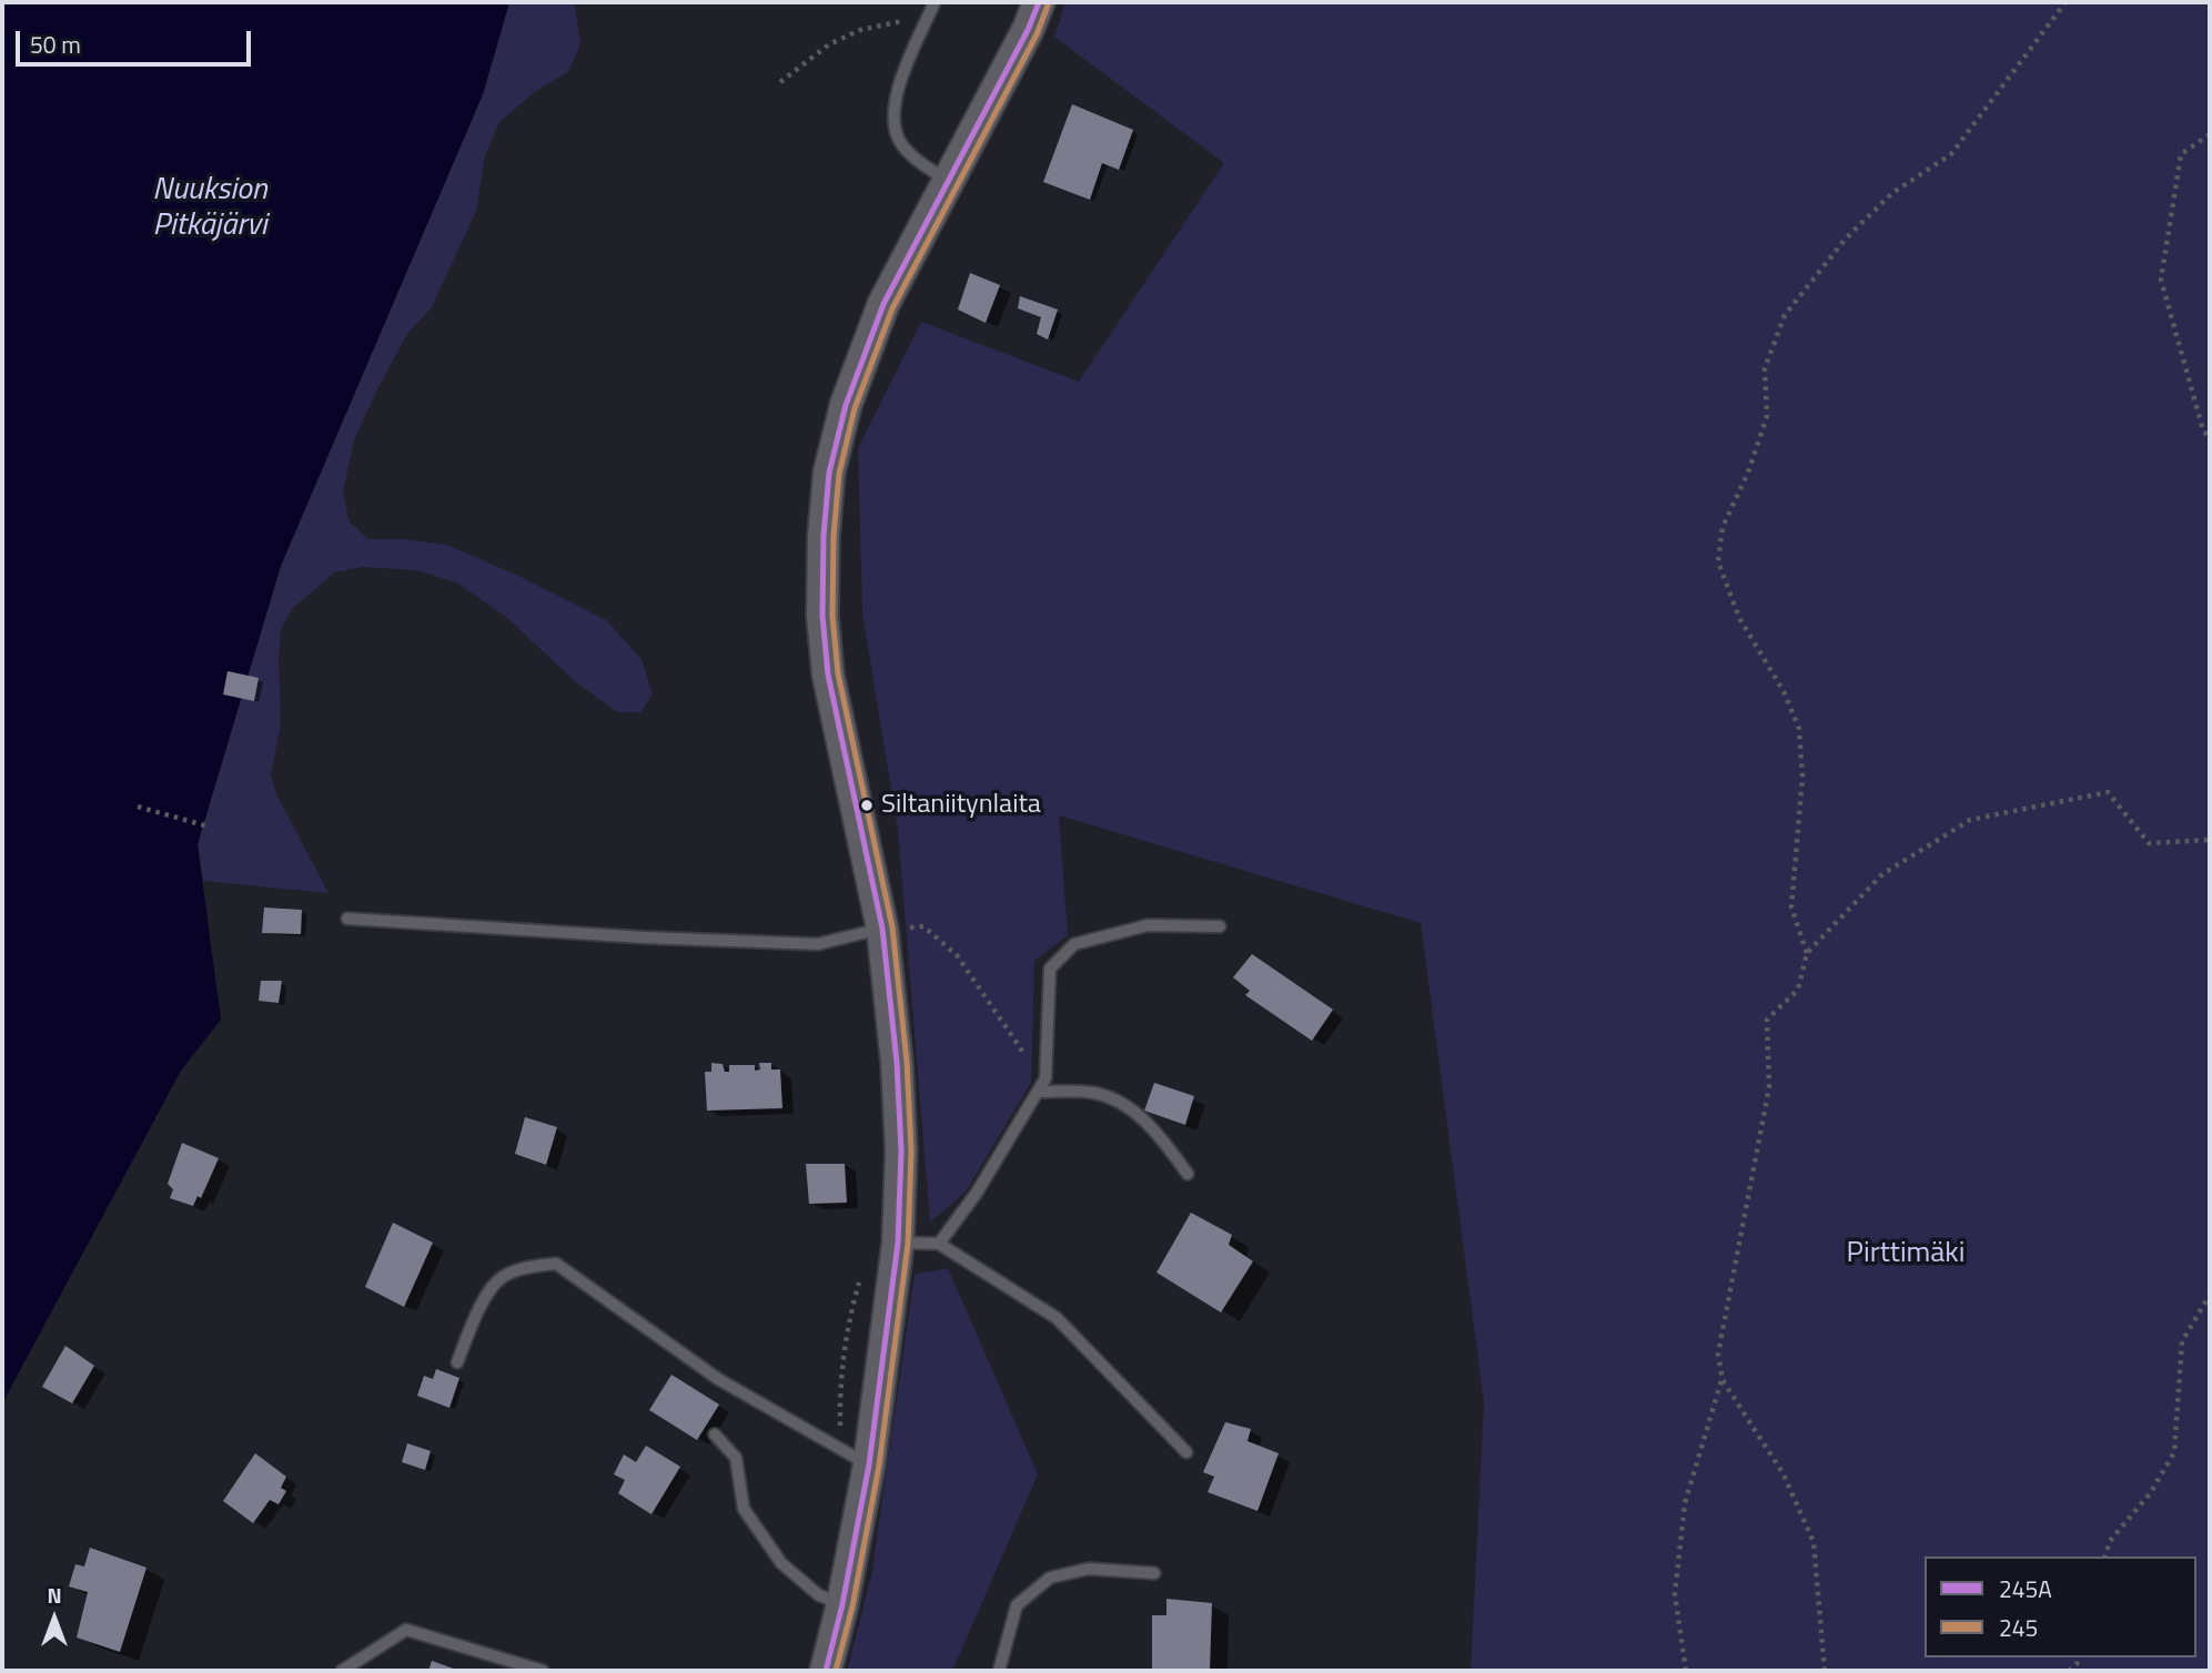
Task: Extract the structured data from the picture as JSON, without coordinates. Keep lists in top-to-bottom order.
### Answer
{
  "water": ["Nuuksion Pitkäjärvi"],
  "parks": ["Pirttimäki"],
  "places": ["Siltaniitynlaita"],
  "lines": ["transit line 245A", "transit line 245"],
  "legend": ["245A", "245"],
  "scale_bar": "50 m",
  "north": "top"
}
